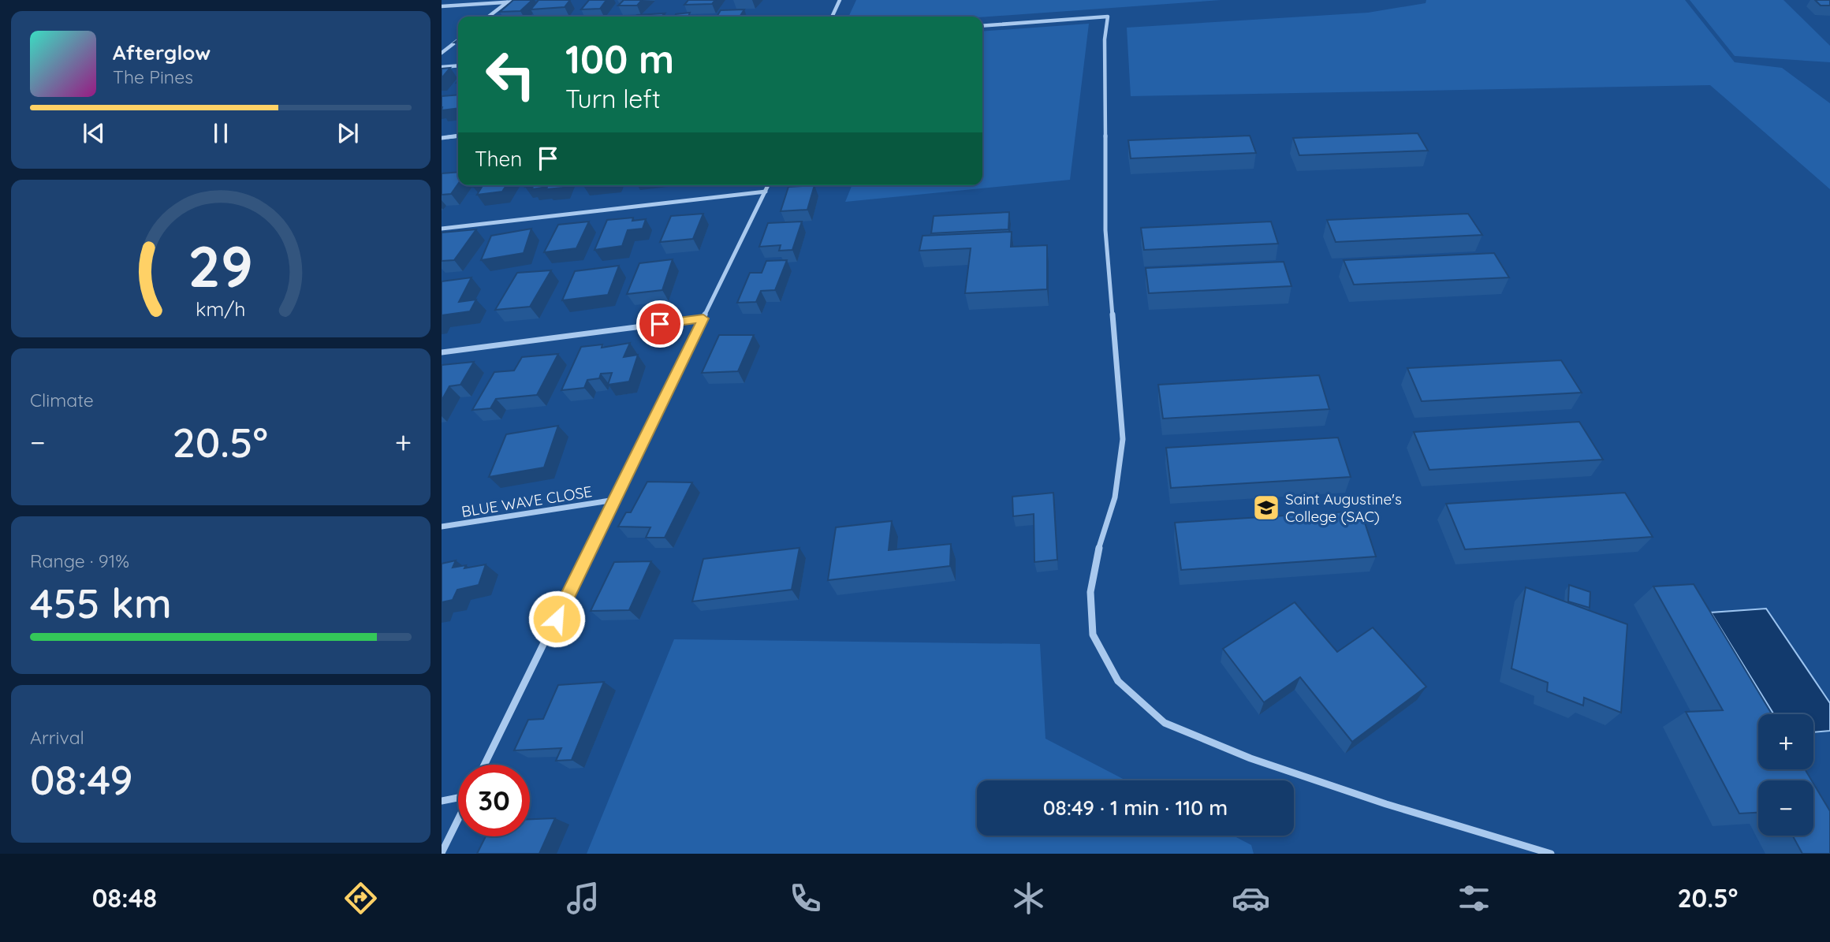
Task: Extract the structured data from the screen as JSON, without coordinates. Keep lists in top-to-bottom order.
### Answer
{
  "streets": {
    "street": ["BLUE WAVE CLOSE"]
  },
  "places": {
    "school or university": ["Saint Augustine's College (SAC)"]
  },
  "page": {
    "turn": ["100 m", "Turn left"],
    "song": ["Afterglow", "The Pines"],
    "then": "Then",
    "tile": [
      "Climate",
      ["Range · 91%", "455 km"],
      ["Arrival", "08:49"]
    ],
    "heat": ["−", "20.5°", "+"],
    "map_buttons": ["+", "−"],
    "limit": "30",
    "trip": "08:49 · 1 min · 110 m",
    "tabs": ["08:48", "20.5°"],
    "gauge": ["29", "km/h"]
  }
}
